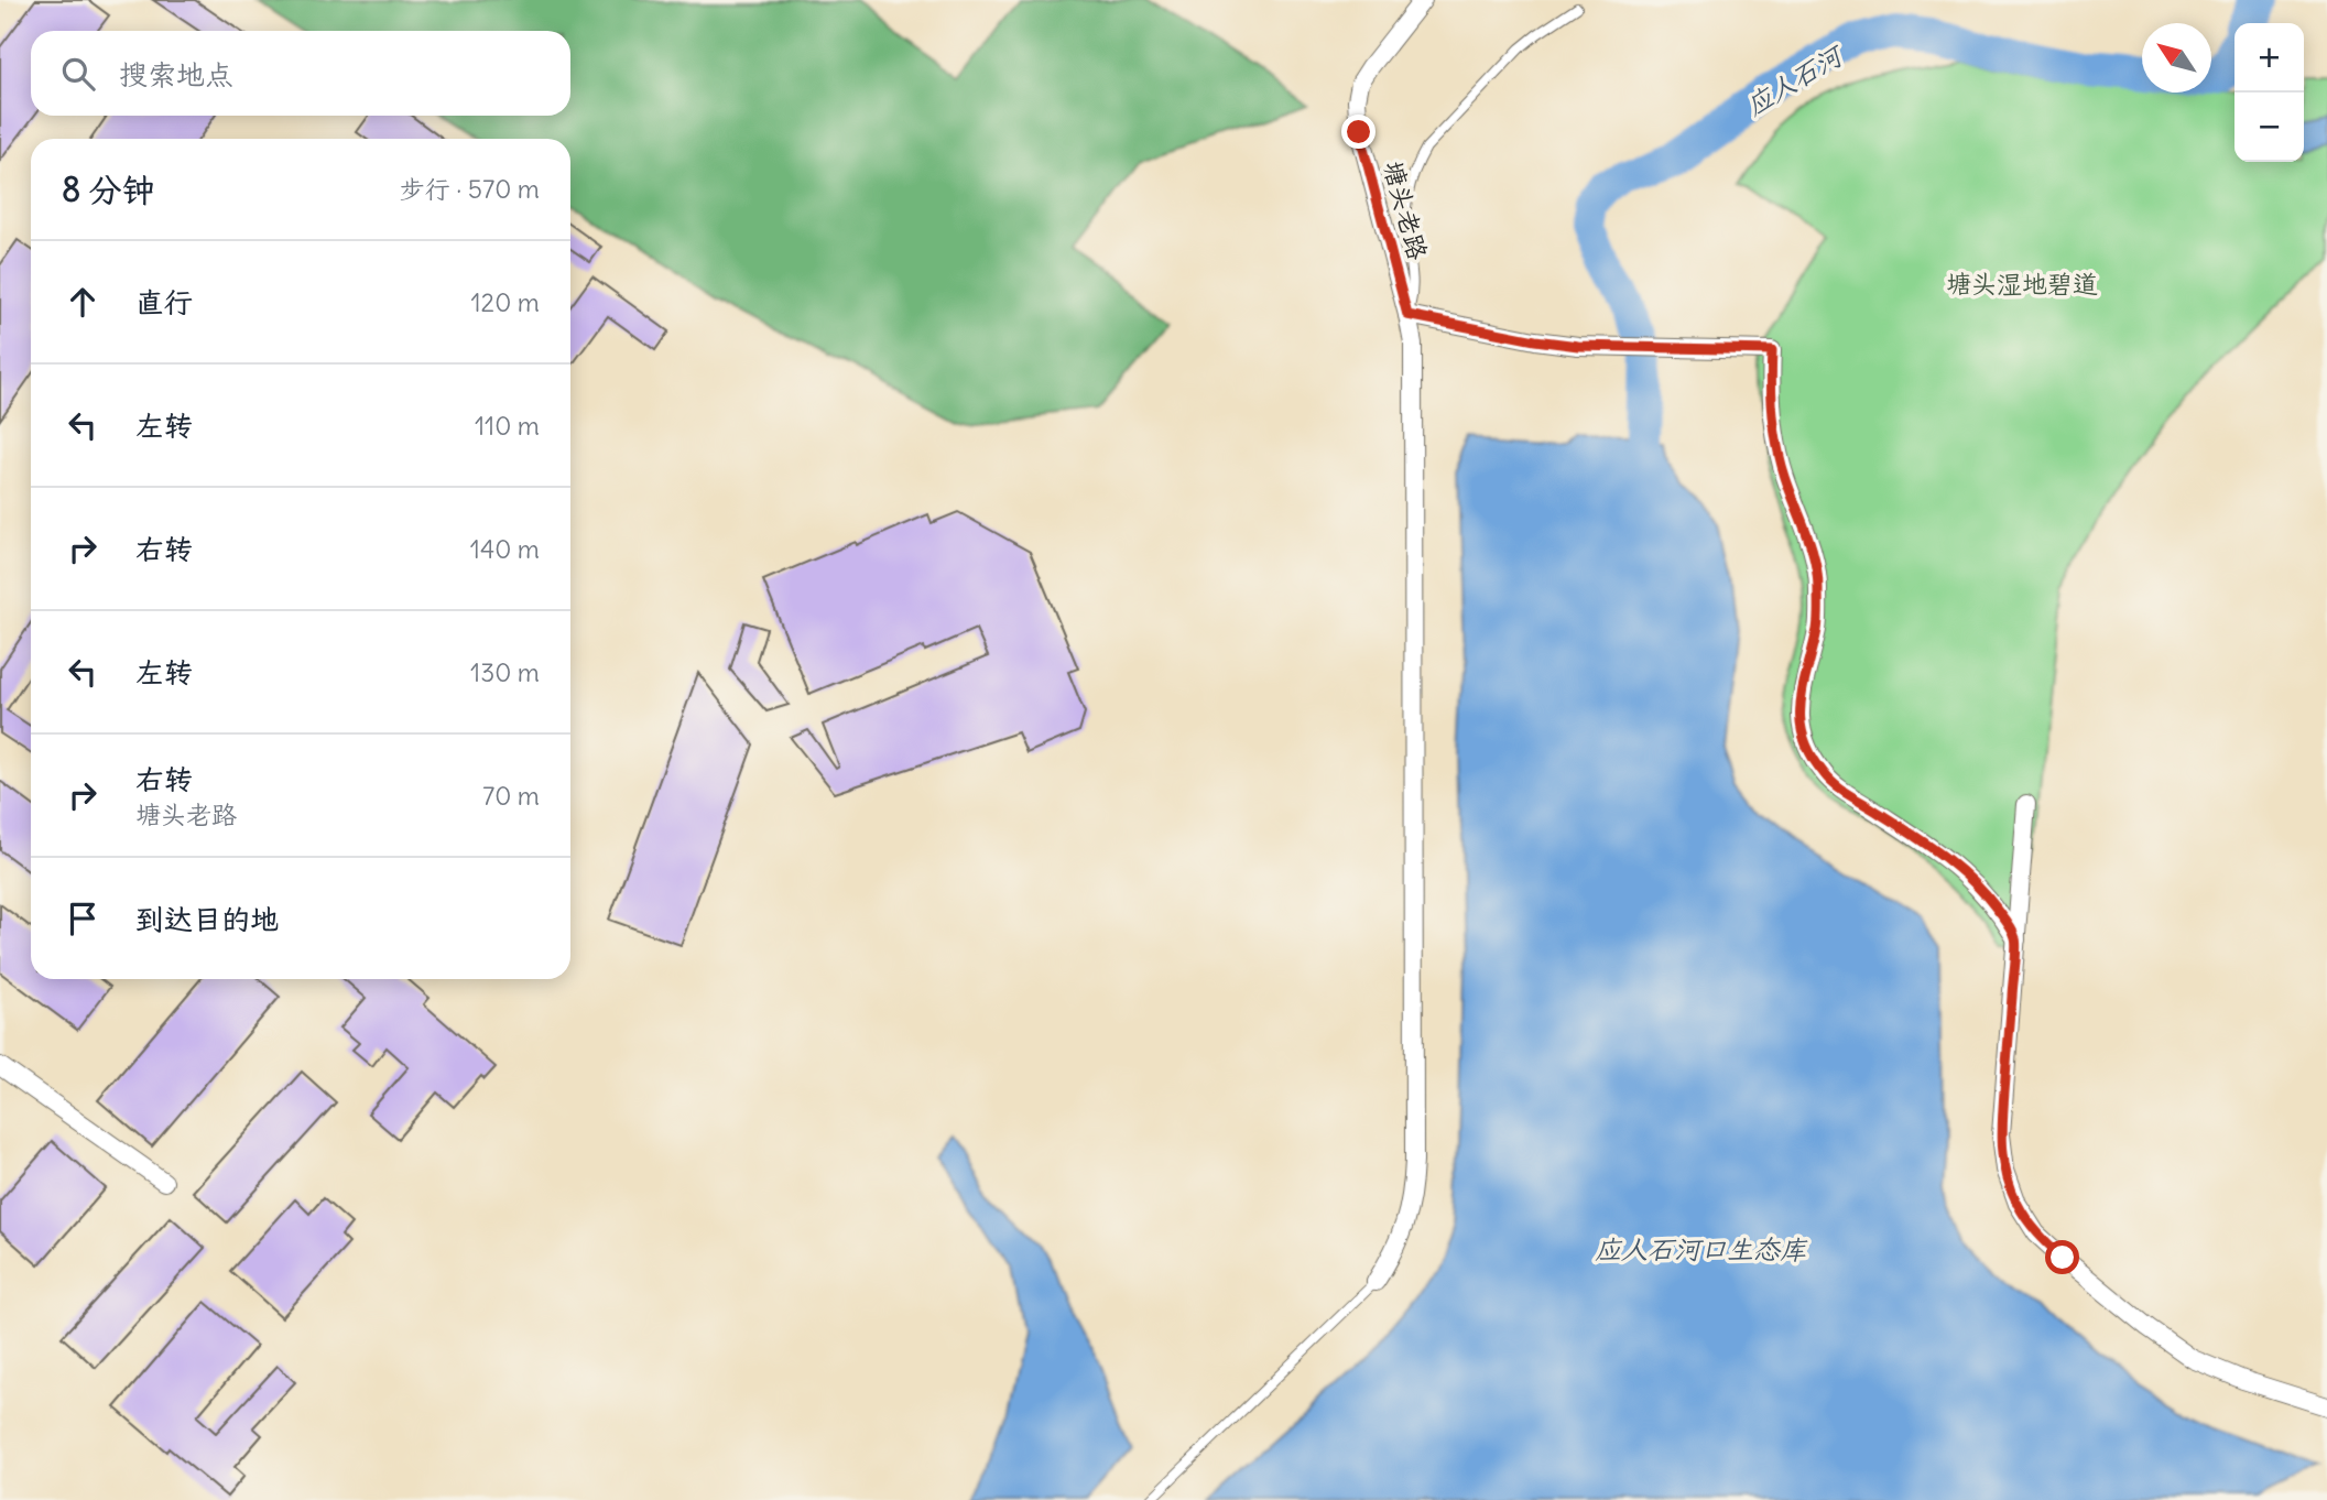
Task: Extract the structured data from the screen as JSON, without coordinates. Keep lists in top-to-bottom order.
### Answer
{
  "streets": {
    "street": ["塘头老路"]
  },
  "water": ["应人石河", "应人石河口生态库"],
  "parks": ["塘头湿地碧道"],
  "north": "top left",
  "page": {
    "map_buttons": ["+", "−"],
    "search": "搜索地点",
    "heading": ["8 分钟", "步行 · 570 m"],
    "list": [
      ["直行", "120 m"],
      ["左转", "110 m"],
      ["右转", "140 m"],
      ["左转", "130 m"],
      ["右转", "塘头老路", "70 m"],
      "到达目的地"
    ]
  }
}
